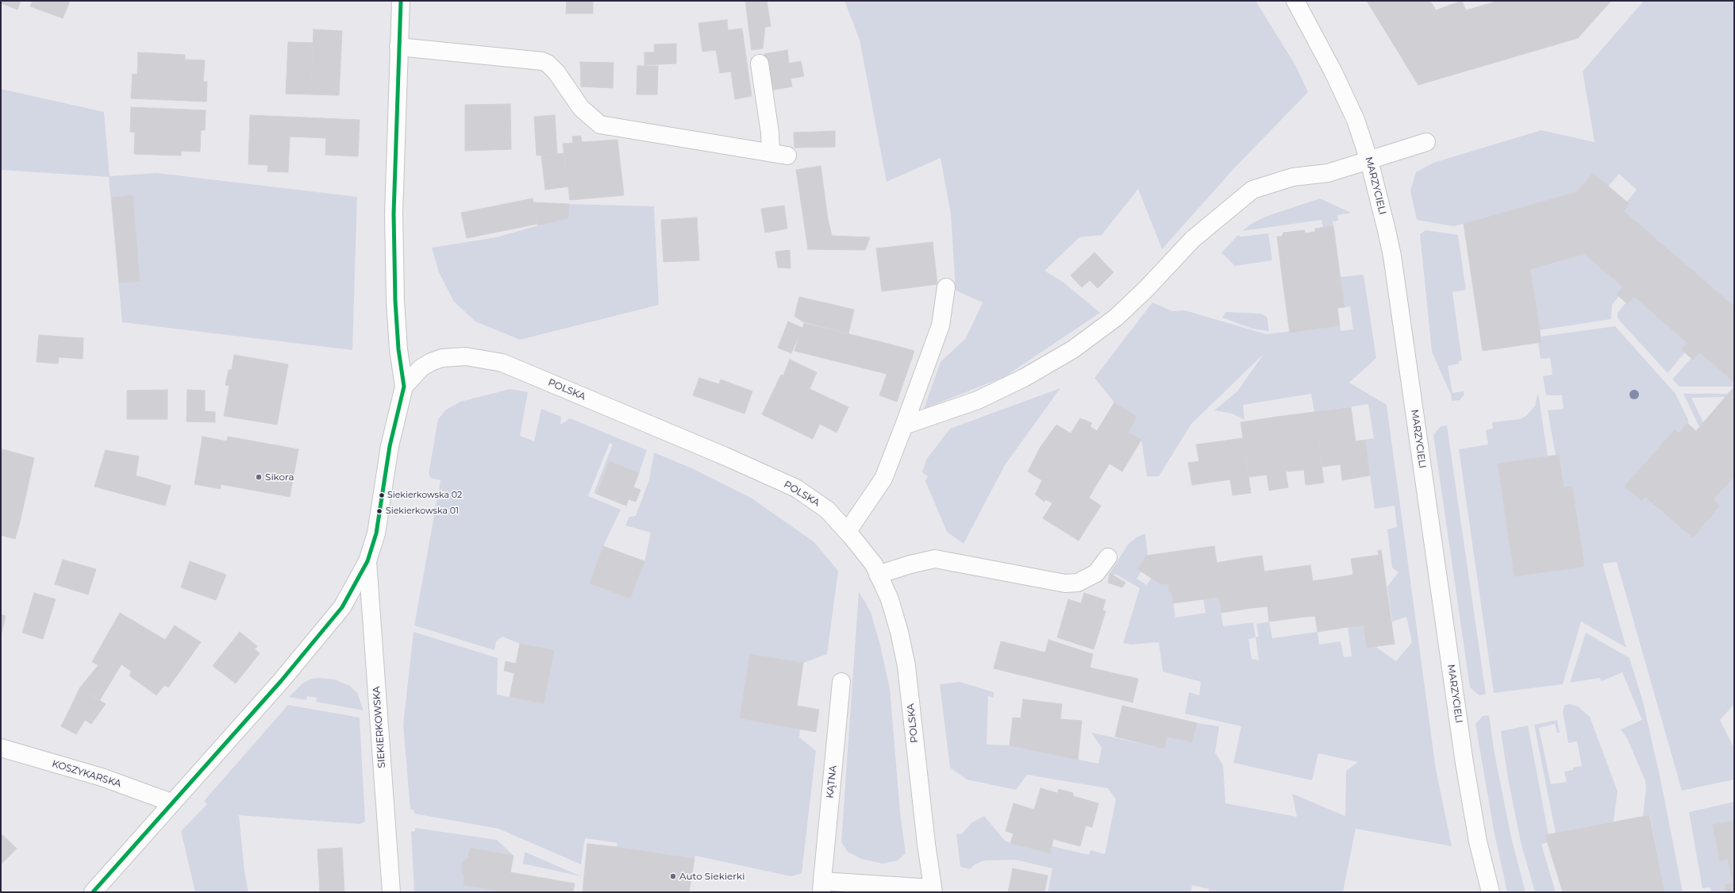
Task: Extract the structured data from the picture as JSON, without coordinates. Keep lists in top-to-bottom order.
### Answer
{
  "streets": {
    "street": [
      "MARZYCIELI",
      "POLSKA",
      "SIEKIERKOWSKA",
      "KOSZYKARSKA",
      "KĄTNA"
    ]
  },
  "crossings": [
    ["POLSKA", "KĄTNA"]
  ],
  "places": [
    "Sikora",
    "Siekierkowska 02",
    "Siekierkowska 01",
    "Auto Siekierki"
  ]
}
